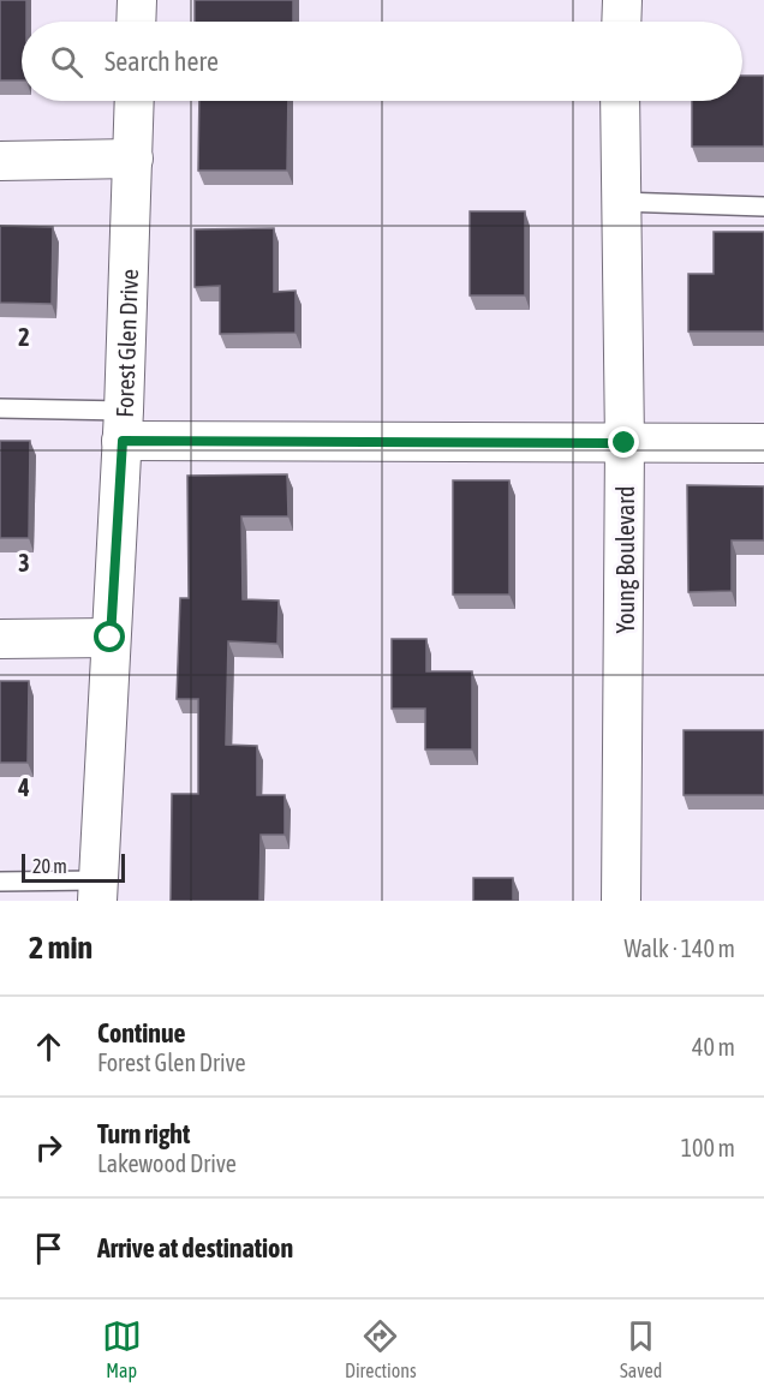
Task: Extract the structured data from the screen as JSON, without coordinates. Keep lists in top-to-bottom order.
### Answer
{
  "streets": {
    "street": ["Forest Glen Drive", "Young Boulevard"]
  },
  "scale_bar": "20 m",
  "page": {
    "search": "Search here",
    "scale": "20 m",
    "heading": ["2 min", "Walk · 140 m"],
    "list": [
      ["Continue", "Forest Glen Drive", "40 m"],
      ["Turn right", "Lakewood Drive", "100 m"],
      "Arrive at destination"
    ],
    "nav": ["Map", "Directions", "Saved"]
  },
  "grid": {
    "rows": ["2", "3", "4"]
  }
}
